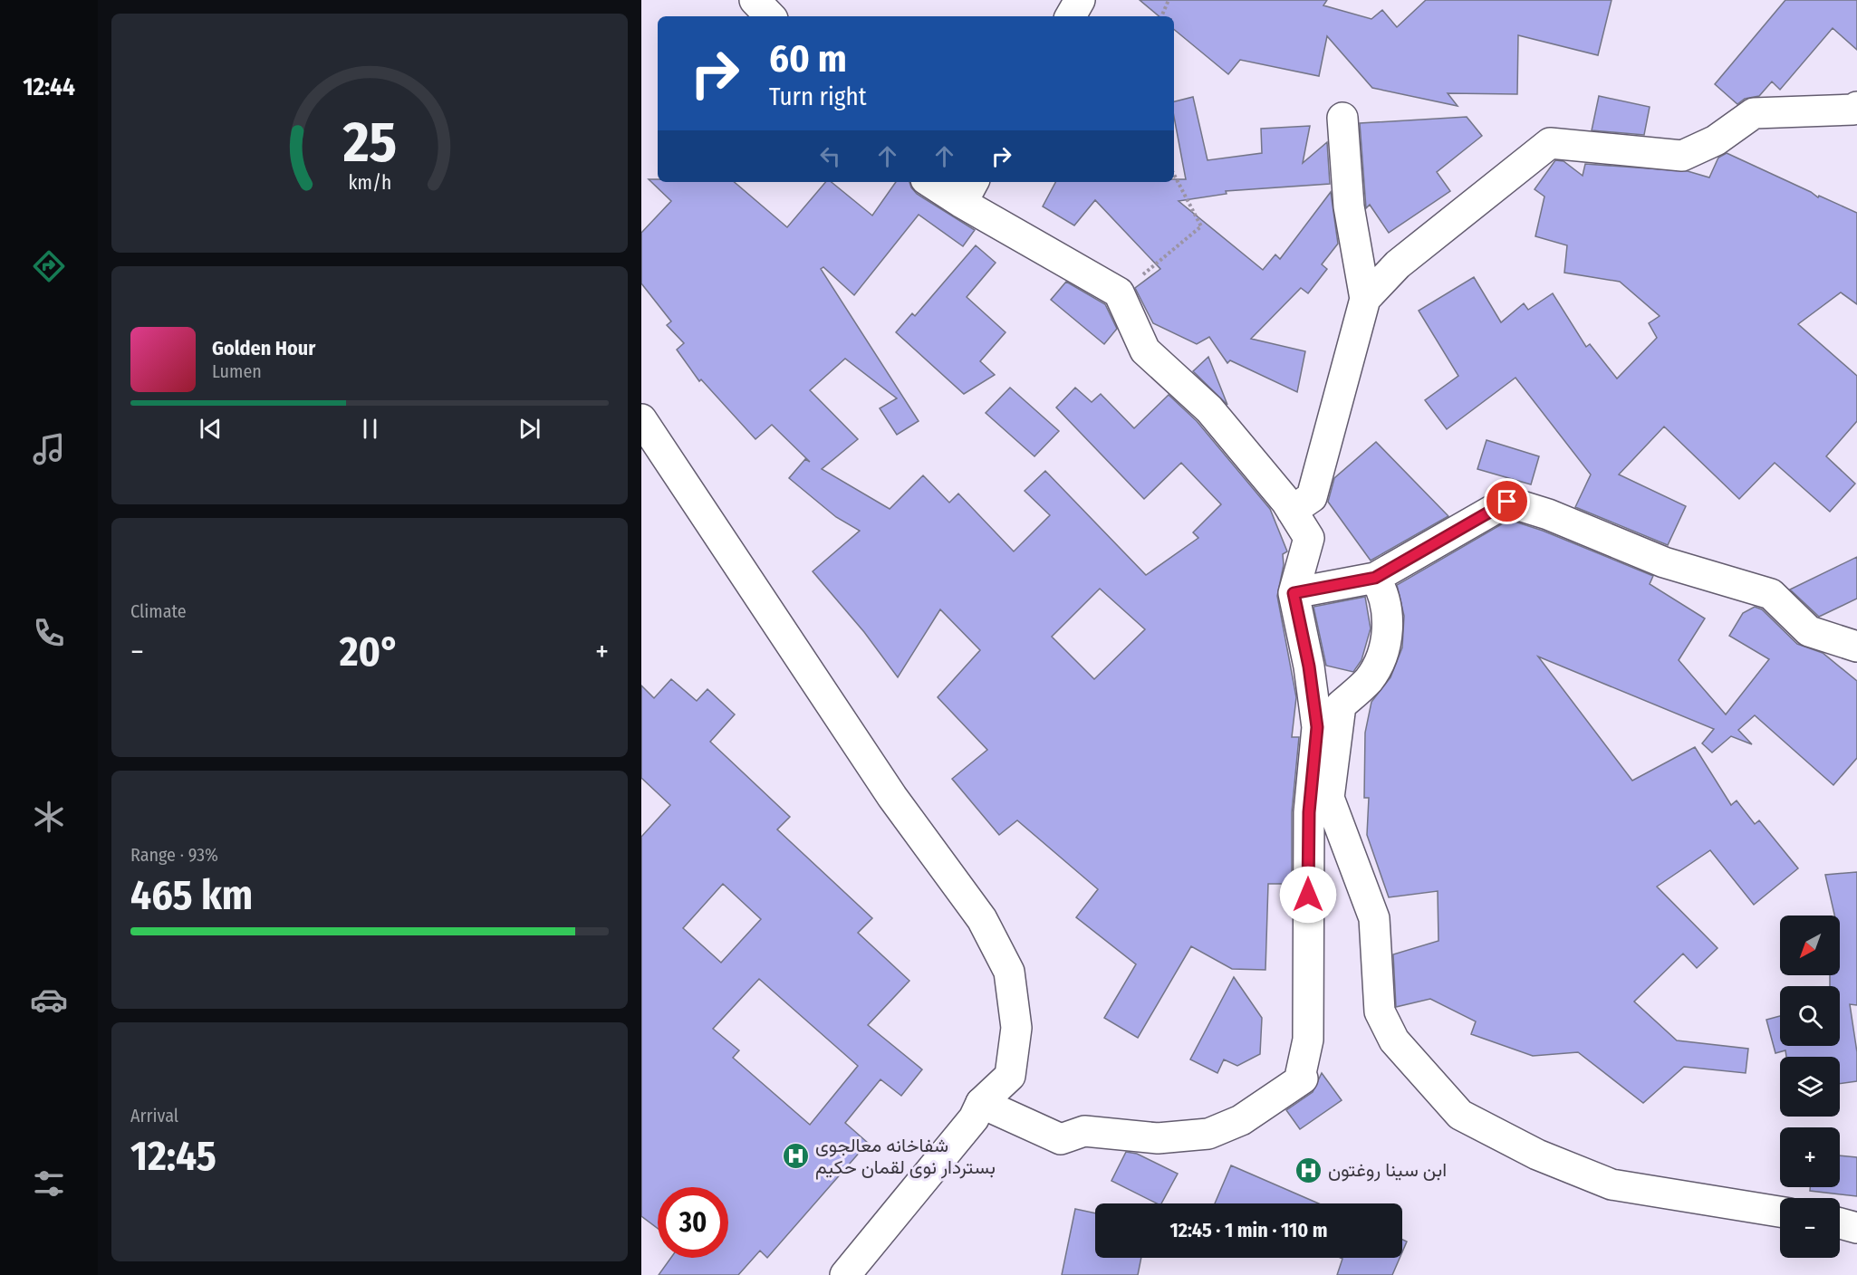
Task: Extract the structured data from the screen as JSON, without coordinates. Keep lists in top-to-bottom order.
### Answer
{
  "places": {
    "hospital": ["شفاخانه معالجوی بستردار نوی لقمان حکیم", "ابن سینا روغتون"]
  },
  "north": "bottom left",
  "page": {
    "tabs": "12:44",
    "turn": ["60 m", "Turn right"],
    "song": ["Golden Hour", "Lumen"],
    "tile": [
      "Climate",
      ["Range · 93%", "465 km"],
      ["Arrival", "12:45"]
    ],
    "heat": ["−", "20°", "+"],
    "map_buttons": ["+", "−"],
    "limit": "30",
    "trip": "12:45 · 1 min · 110 m",
    "gauge": ["25", "km/h"]
  }
}
